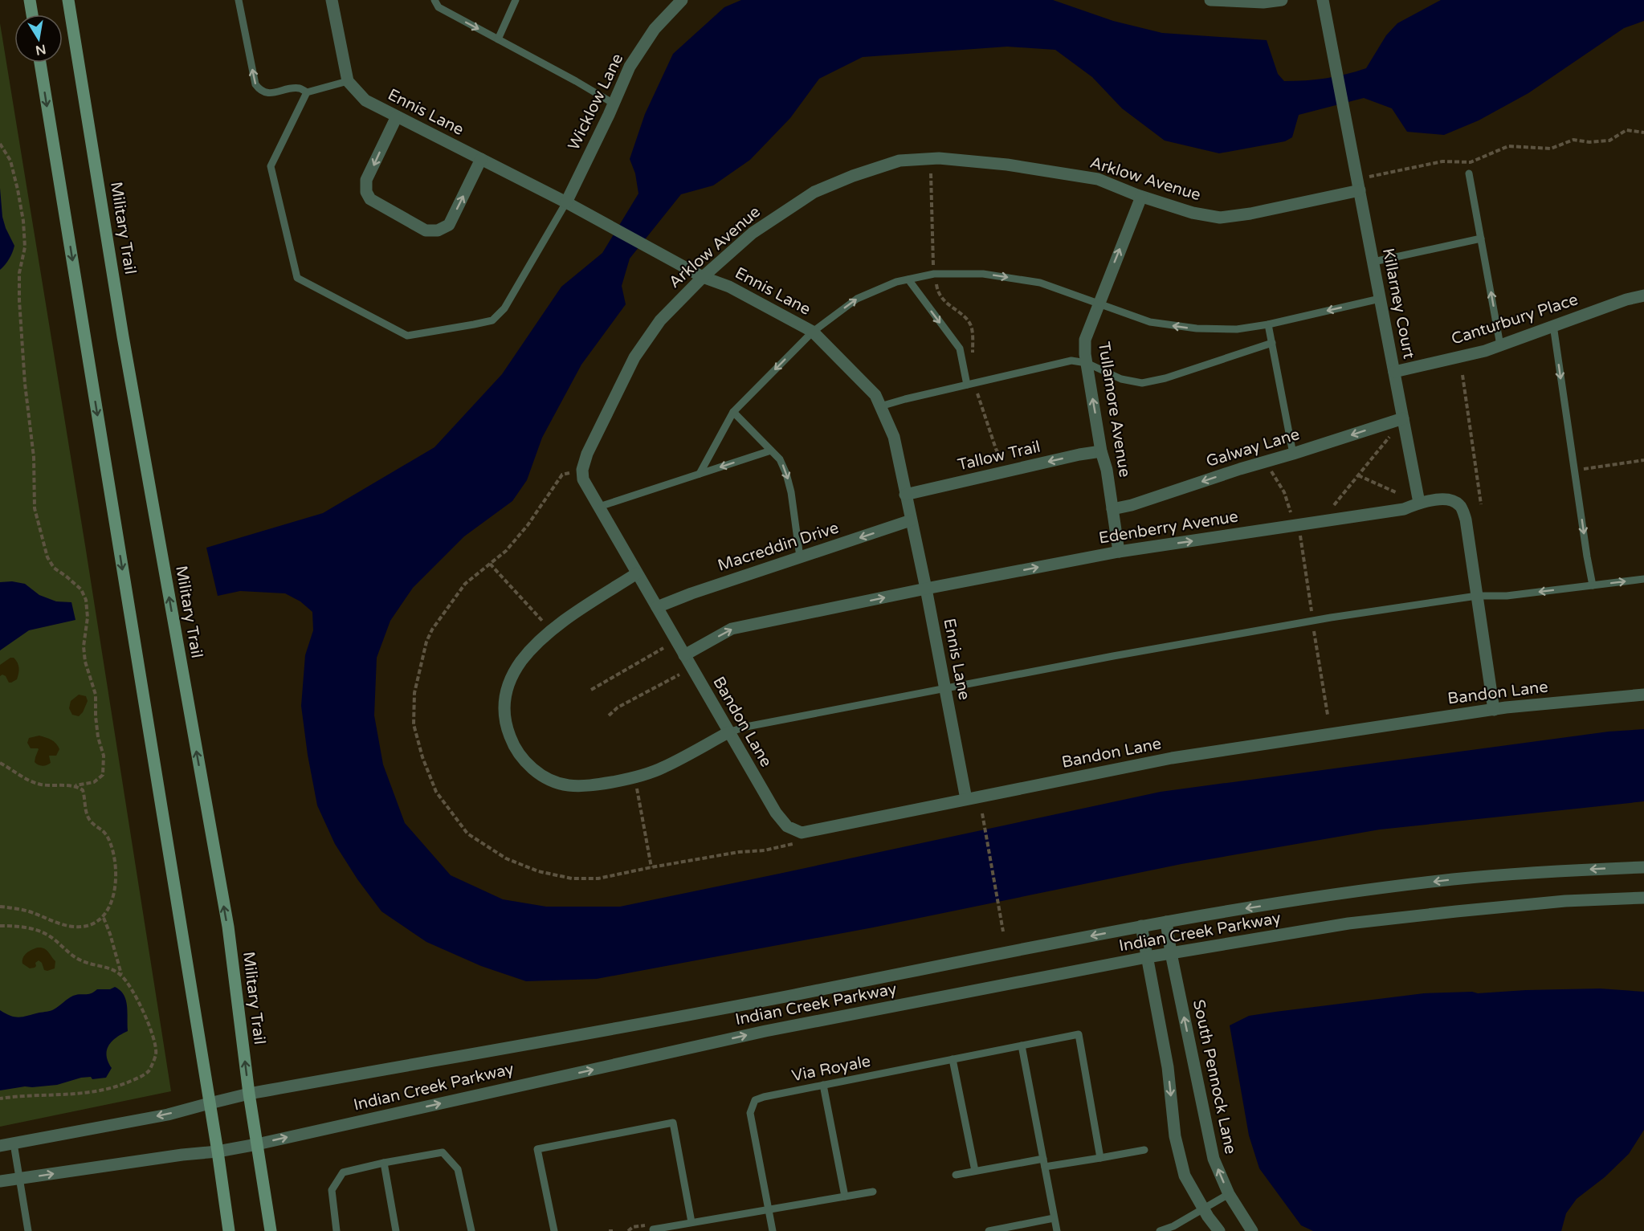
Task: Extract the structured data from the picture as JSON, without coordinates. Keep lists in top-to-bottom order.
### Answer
{
  "streets": {
    "main road": ["Military Trail"],
    "street": [
      "Wicklow Lane",
      "Ennis Lane",
      "Arklow Avenue",
      "Killarney Court",
      "Canturbury Place",
      "Tullamore Avenue",
      "Galway Lane",
      "Tallow Trail",
      "Edenberry Avenue",
      "Macreddin Drive",
      "Bandon Lane",
      "Indian Creek Parkway",
      "South Pennock Lane"
    ],
    "lane": ["Via Royale"]
  },
  "crossings": [
    ["Wicklow Lane", "Ennis Lane"],
    ["Ennis Lane", "Arklow Avenue"],
    ["Ennis Lane", "Tallow Trail"],
    ["Ennis Lane", "Edenberry Avenue"],
    ["Ennis Lane", "Macreddin Drive"],
    ["Ennis Lane", "Bandon Lane"],
    ["Arklow Avenue", "Killarney Court"],
    ["Arklow Avenue", "Tullamore Avenue"],
    ["Arklow Avenue", "Edenberry Avenue"],
    ["Arklow Avenue", "Macreddin Drive"],
    ["Arklow Avenue", "Bandon Lane"],
    ["Military Trail", "Indian Creek Parkway"],
    ["Killarney Court", "Canturbury Place"],
    ["Killarney Court", "Galway Lane"],
    ["Killarney Court", "Edenberry Avenue"],
    ["Tullamore Avenue", "Galway Lane"],
    ["Tullamore Avenue", "Tallow Trail"],
    ["Tullamore Avenue", "Edenberry Avenue"],
    ["Edenberry Avenue", "Bandon Lane"],
    ["Indian Creek Parkway", "South Pennock Lane"]
  ],
  "one_way": [
    "Tullamore Avenue",
    "Galway Lane",
    "Tallow Trail",
    "Edenberry Avenue",
    "Macreddin Drive"
  ],
  "north": "bottom"
}
